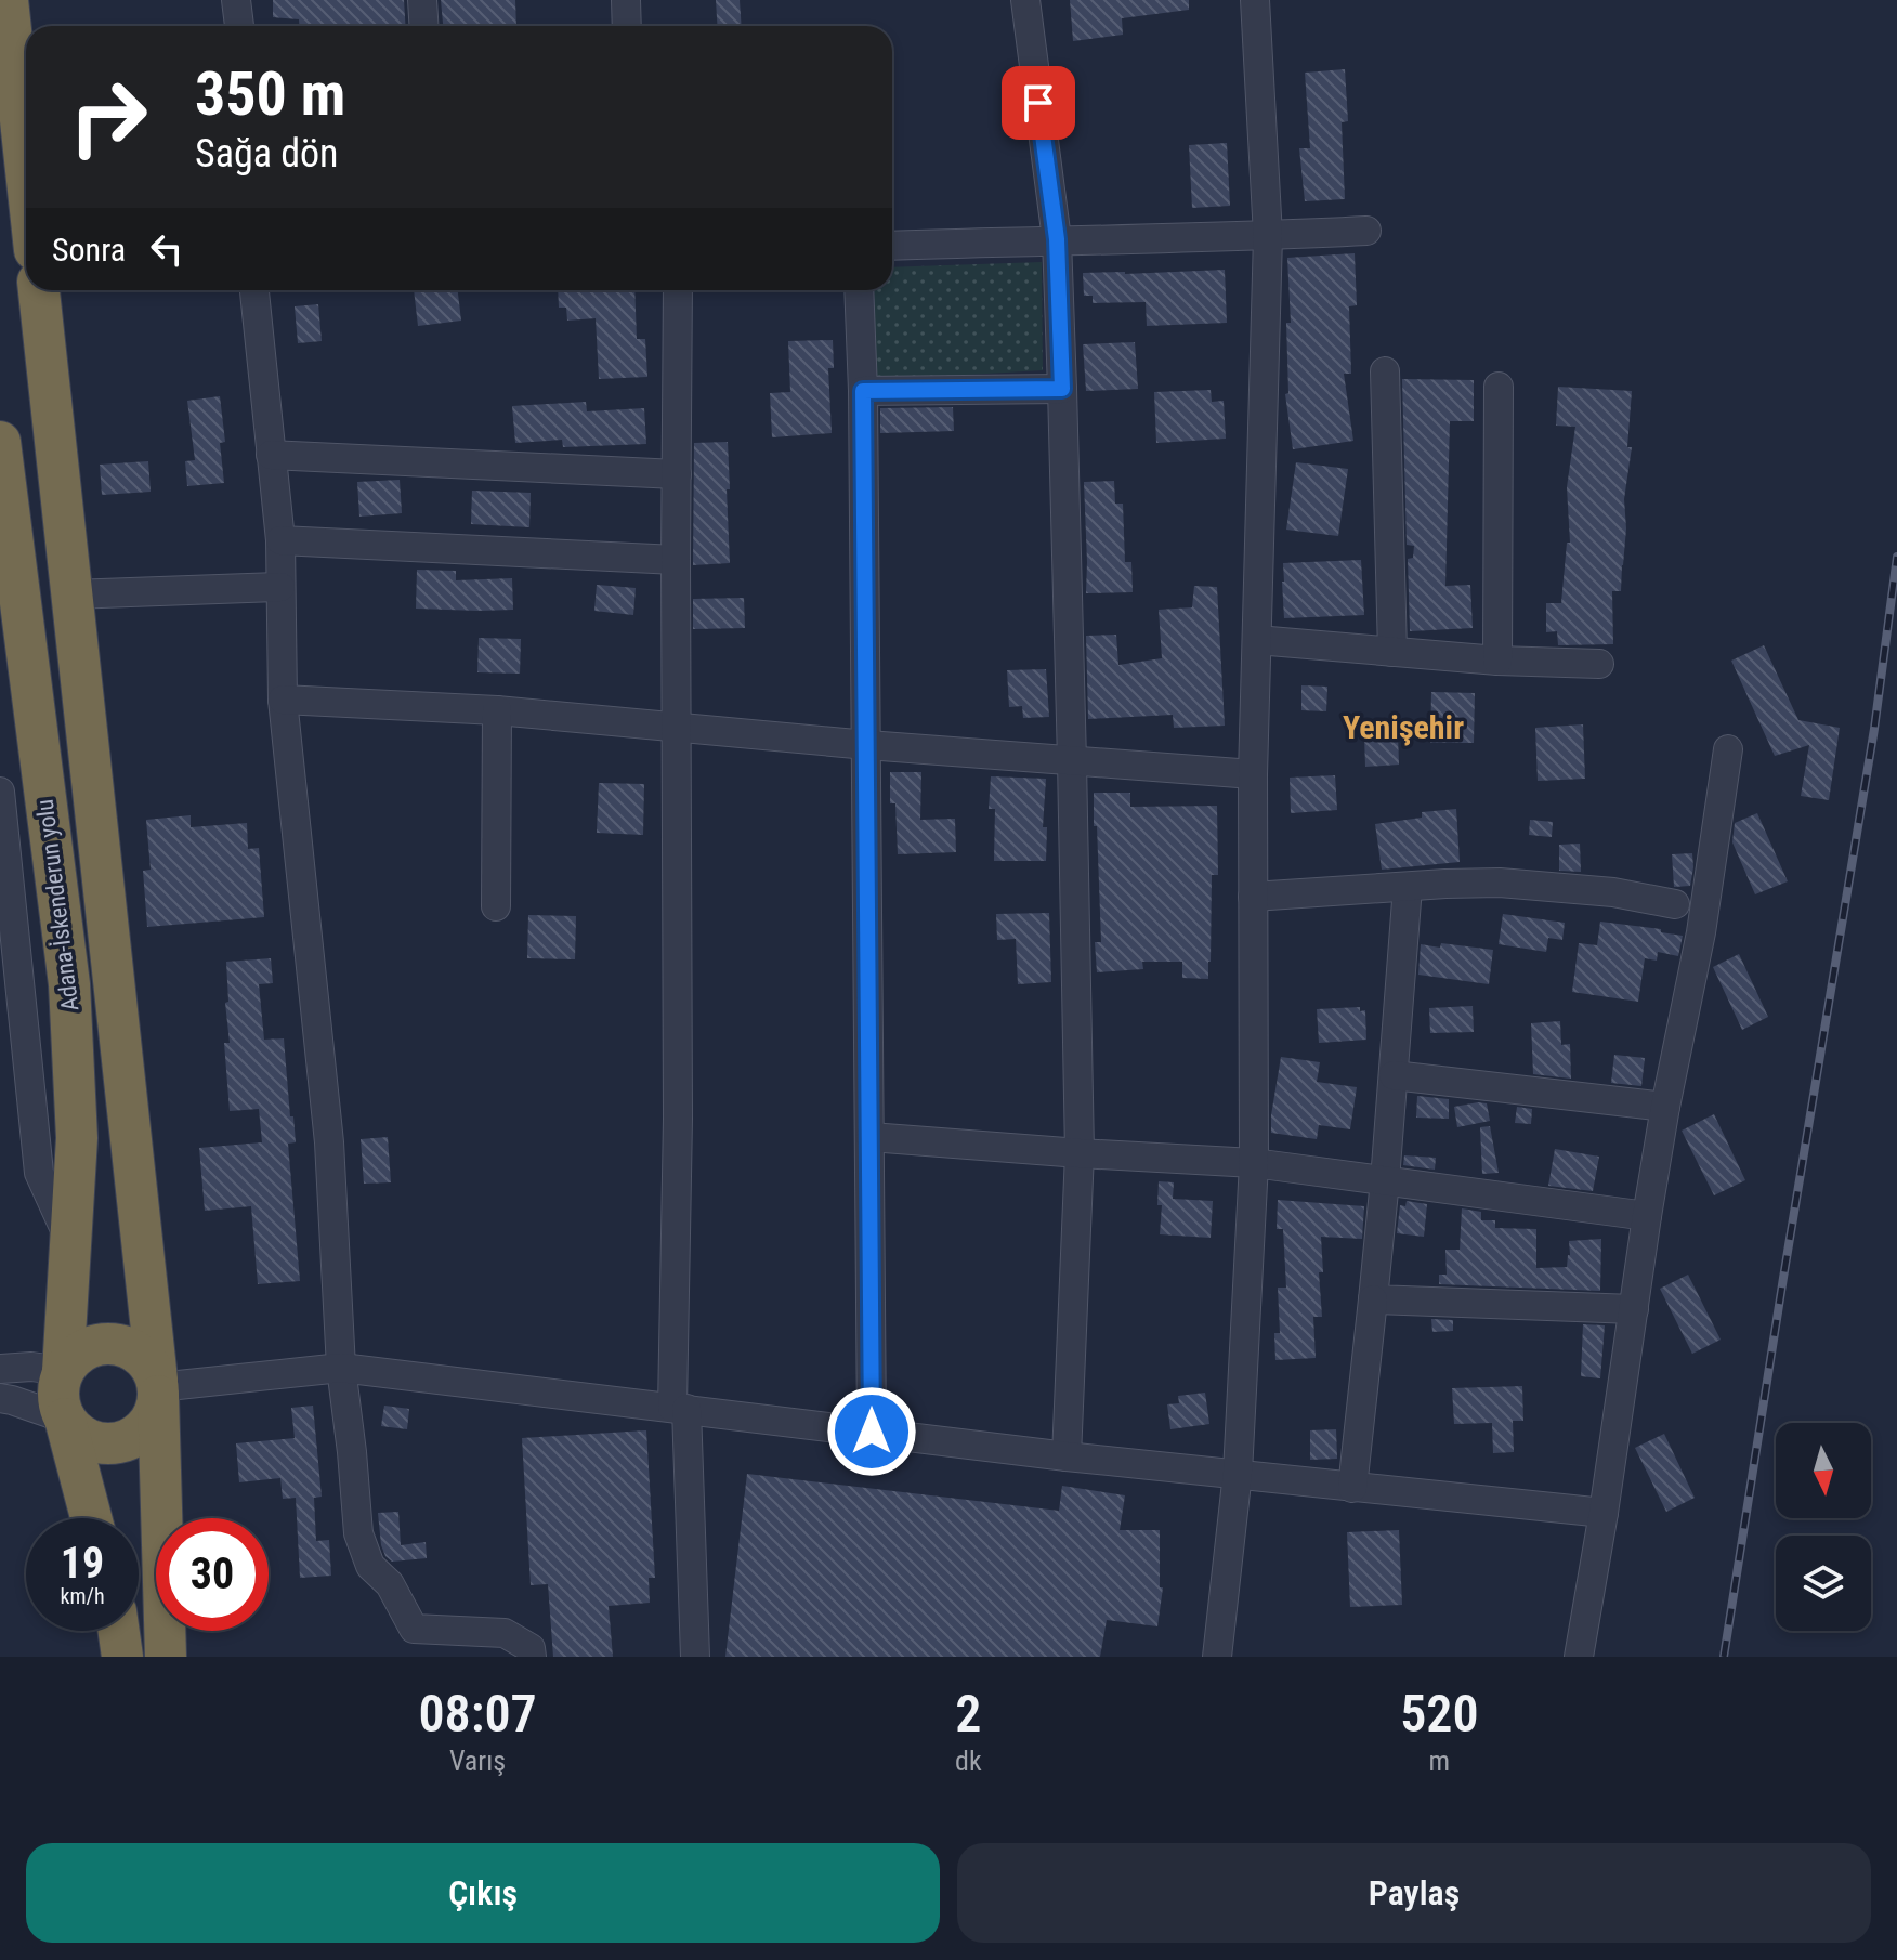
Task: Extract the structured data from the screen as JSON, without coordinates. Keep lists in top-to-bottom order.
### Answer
{
  "streets": {
    "highway": ["Adana-İskenderun yolu"]
  },
  "districts": ["Yenişehir"],
  "north": "bottom",
  "page": {
    "turn": ["350 m", "Sağa dön"],
    "then": "Sonra",
    "speed": "19 km/h",
    "limit": "30",
    "eta": [
      "08:07",
      "Varış",
      "2",
      "dk",
      "520",
      "m"
    ],
    "buttons": ["Çıkış", "Paylaş"]
  }
}
